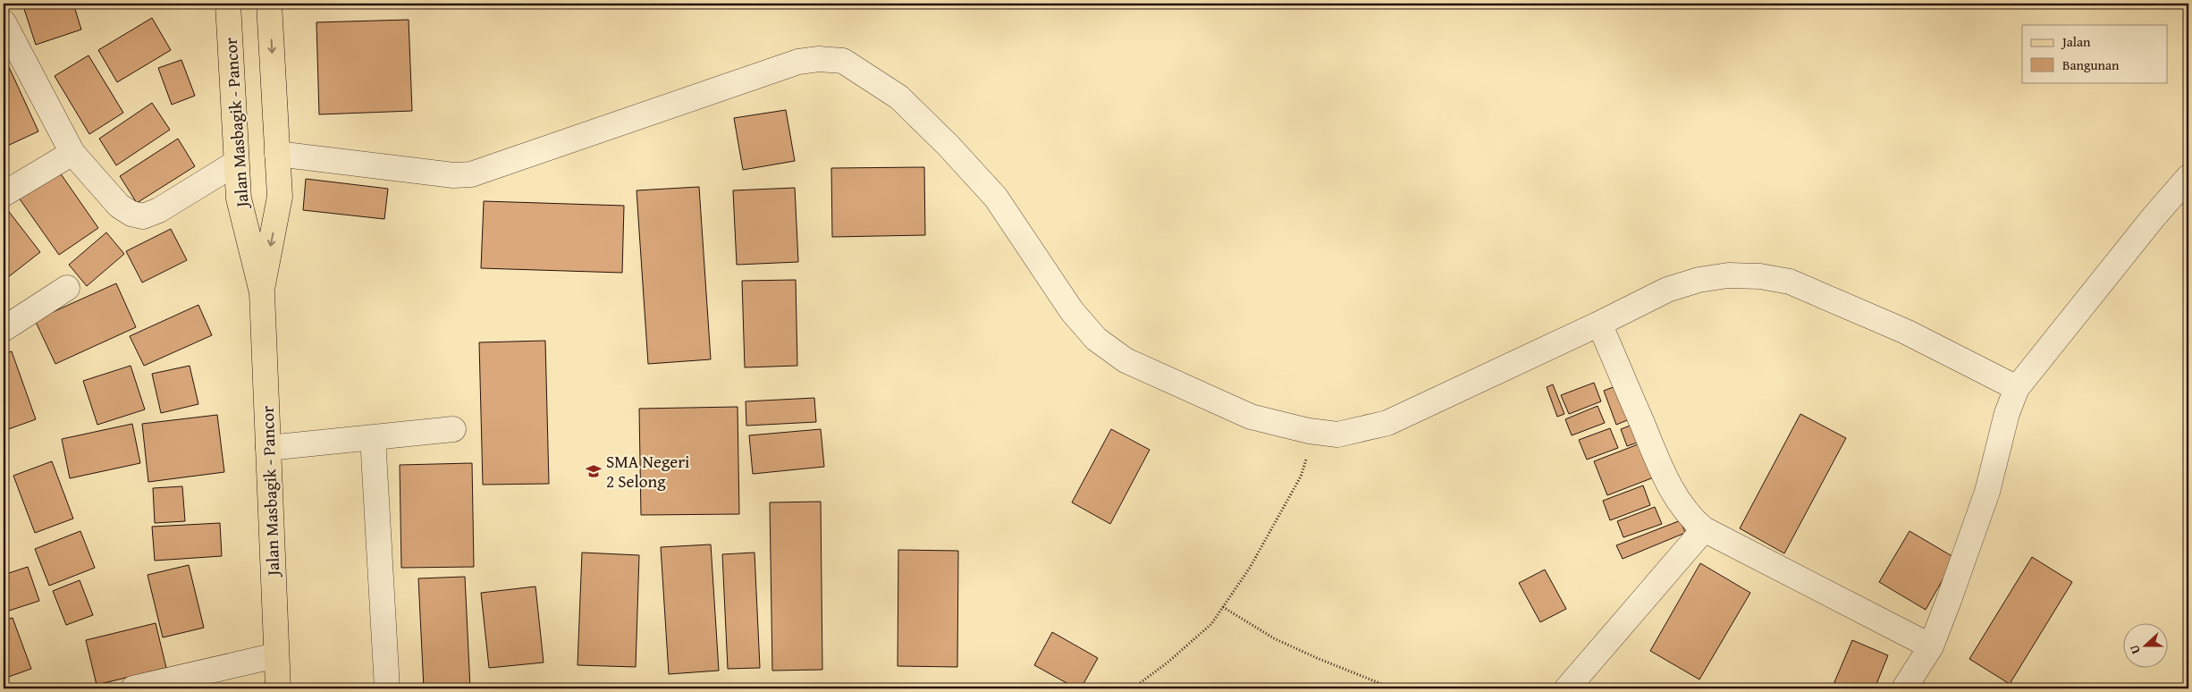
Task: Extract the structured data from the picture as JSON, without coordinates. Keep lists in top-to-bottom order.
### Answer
{
  "streets": {
    "main road": ["Jalan Masbagik - Pancor"]
  },
  "places": {
    "school or university": ["SMA Negeri 2 Selong"]
  },
  "legend": ["Jalan", "Bangunan"],
  "north": "left"
}
